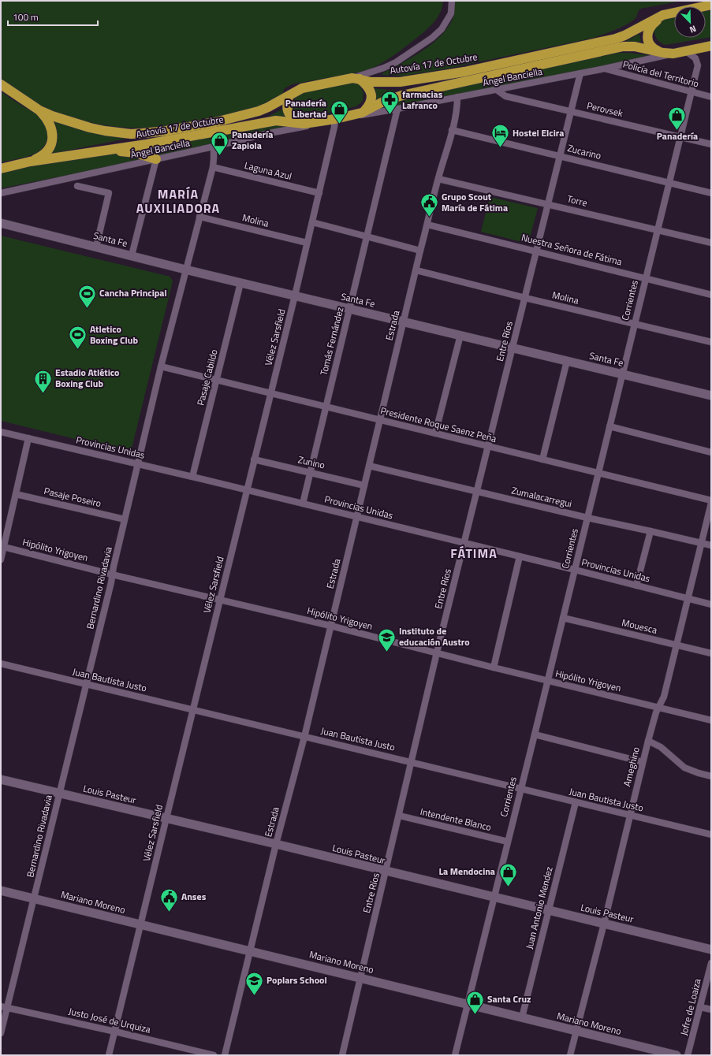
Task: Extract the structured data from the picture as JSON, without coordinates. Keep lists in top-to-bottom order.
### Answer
{
  "streets": {
    "highway": ["Autovía 17 de Octubre"],
    "street": [
      "Policía del Territorio",
      "Ángel Banciella",
      "Perovsek",
      "Zucarino",
      "Laguna Azul",
      "Torre",
      "Molina",
      "Santa Fe",
      "Nuestra Señora de Fátima",
      "Corrientes",
      "Estrada",
      "Vélez Sarsfield",
      "Tomás Fernández",
      "Entre Ríos",
      "Pasaje Cabildo",
      "Presidente Roque Saenz Peña",
      "Provincias Unidas",
      "Zunino",
      "Pasaje Poseiro",
      "Zumalacarregui",
      "Hipólito Yrigoyen",
      "Bernardino Rivadavia",
      "Mouesca",
      "Juan Bautista Justo",
      "Ameghino",
      "Louis Pasteur",
      "Intendente Blanco",
      "Mariano Moreno",
      "Juan Antonio Mendez",
      "Jofre de Loaiza",
      "Justo José de Urquiza"
    ]
  },
  "crossings": [
    ["Autovía 17 de Octubre", "Ángel Banciella"],
    ["Autovía 17 de Octubre", "Corrientes"],
    ["Autovía 17 de Octubre", "Vélez Sarsfield"],
    ["Policía del Territorio", "Ángel Banciella"],
    ["Policía del Territorio", "Corrientes"],
    ["Ángel Banciella", "Perovsek"],
    ["Ángel Banciella", "Estrada"],
    ["Ángel Banciella", "Tomás Fernández"],
    ["Ángel Banciella", "Entre Ríos"],
    ["Ángel Banciella", "Bernardino Rivadavia"],
    ["Perovsek", "Corrientes"],
    ["Perovsek", "Entre Ríos"],
    ["Zucarino", "Corrientes"],
    ["Zucarino", "Estrada"],
    ["Zucarino", "Entre Ríos"],
    ["Laguna Azul", "Vélez Sarsfield"],
    ["Laguna Azul", "Bernardino Rivadavia"],
    ["Torre", "Corrientes"],
    ["Torre", "Estrada"],
    ["Torre", "Entre Ríos"],
    ["Molina", "Corrientes"],
    ["Molina", "Estrada"],
    ["Molina", "Vélez Sarsfield"],
    ["Molina", "Entre Ríos"],
    ["Molina", "Bernardino Rivadavia"],
    ["Santa Fe", "Corrientes"],
    ["Santa Fe", "Estrada"],
    ["Santa Fe", "Vélez Sarsfield"],
    ["Santa Fe", "Tomás Fernández"],
    ["Santa Fe", "Entre Ríos"],
    ["Santa Fe", "Pasaje Cabildo"],
    ["Santa Fe", "Bernardino Rivadavia"],
    ["Nuestra Señora de Fátima", "Corrientes"],
    ["Nuestra Señora de Fátima", "Estrada"],
    ["Nuestra Señora de Fátima", "Entre Ríos"],
    ["Corrientes", "Presidente Roque Saenz Peña"],
    ["Corrientes", "Provincias Unidas"],
    ["Corrientes", "Zumalacarregui"],
    ["Corrientes", "Hipólito Yrigoyen"],
    ["Corrientes", "Mouesca"],
    ["Corrientes", "Juan Bautista Justo"],
    ["Corrientes", "Louis Pasteur"],
    ["Corrientes", "Intendente Blanco"],
    ["Corrientes", "Mariano Moreno"],
    ["Estrada", "Presidente Roque Saenz Peña"],
    ["Estrada", "Provincias Unidas"],
    ["Estrada", "Zunino"],
    ["Estrada", "Zumalacarregui"],
    ["Estrada", "Hipólito Yrigoyen"],
    ["Estrada", "Juan Bautista Justo"],
    ["Estrada", "Louis Pasteur"],
    ["Estrada", "Mariano Moreno"],
    ["Vélez Sarsfield", "Presidente Roque Saenz Peña"],
    ["Vélez Sarsfield", "Provincias Unidas"],
    ["Vélez Sarsfield", "Zunino"],
    ["Vélez Sarsfield", "Hipólito Yrigoyen"],
    ["Vélez Sarsfield", "Juan Bautista Justo"],
    ["Vélez Sarsfield", "Louis Pasteur"],
    ["Vélez Sarsfield", "Mariano Moreno"],
    ["Vélez Sarsfield", "Justo José de Urquiza"],
    ["Tomás Fernández", "Presidente Roque Saenz Peña"],
    ["Tomás Fernández", "Provincias Unidas"],
    ["Tomás Fernández", "Zunino"],
    ["Entre Ríos", "Presidente Roque Saenz Peña"],
    ["Entre Ríos", "Provincias Unidas"],
    ["Entre Ríos", "Zumalacarregui"],
    ["Entre Ríos", "Hipólito Yrigoyen"],
    ["Entre Ríos", "Juan Bautista Justo"],
    ["Entre Ríos", "Louis Pasteur"],
    ["Entre Ríos", "Intendente Blanco"],
    ["Entre Ríos", "Mariano Moreno"],
    ["Pasaje Cabildo", "Presidente Roque Saenz Peña"],
    ["Pasaje Cabildo", "Provincias Unidas"],
    ["Presidente Roque Saenz Peña", "Bernardino Rivadavia"],
    ["Provincias Unidas", "Bernardino Rivadavia"],
    ["Provincias Unidas", "Ameghino"],
    ["Pasaje Poseiro", "Bernardino Rivadavia"],
    ["Zumalacarregui", "Ameghino"],
    ["Hipólito Yrigoyen", "Bernardino Rivadavia"],
    ["Hipólito Yrigoyen", "Ameghino"],
    ["Bernardino Rivadavia", "Juan Bautista Justo"],
    ["Bernardino Rivadavia", "Louis Pasteur"],
    ["Bernardino Rivadavia", "Mariano Moreno"],
    ["Bernardino Rivadavia", "Justo José de Urquiza"],
    ["Mouesca", "Ameghino"],
    ["Juan Bautista Justo", "Ameghino"],
    ["Juan Bautista Justo", "Juan Antonio Mendez"],
    ["Ameghino", "Louis Pasteur"],
    ["Ameghino", "Mariano Moreno"],
    ["Louis Pasteur", "Juan Antonio Mendez"],
    ["Mariano Moreno", "Juan Antonio Mendez"]
  ],
  "districts": ["MARÍA AUXILIADORA", "FÁTIMA"],
  "places": {
    "pharmacy": ["farmacias Lafranco"],
    "shop": [
      "Panadería Libertad",
      "Panadería",
      "Panadería Zapiola",
      "La Mendocina",
      "Santa Cruz"
    ],
    "hotel": ["Hostel Elcira"],
    "public building": ["Grupo Scout María de Fátima", "Anses"],
    "sports": ["Cancha Principal", "Atletico Boxing Club"],
    "building": ["Estadio Atlético Boxing Club"],
    "school or university": ["Instituto de educación Austro", "Poplars School"]
  },
  "scale_bar": "100 m",
  "north": "bottom right"
}
